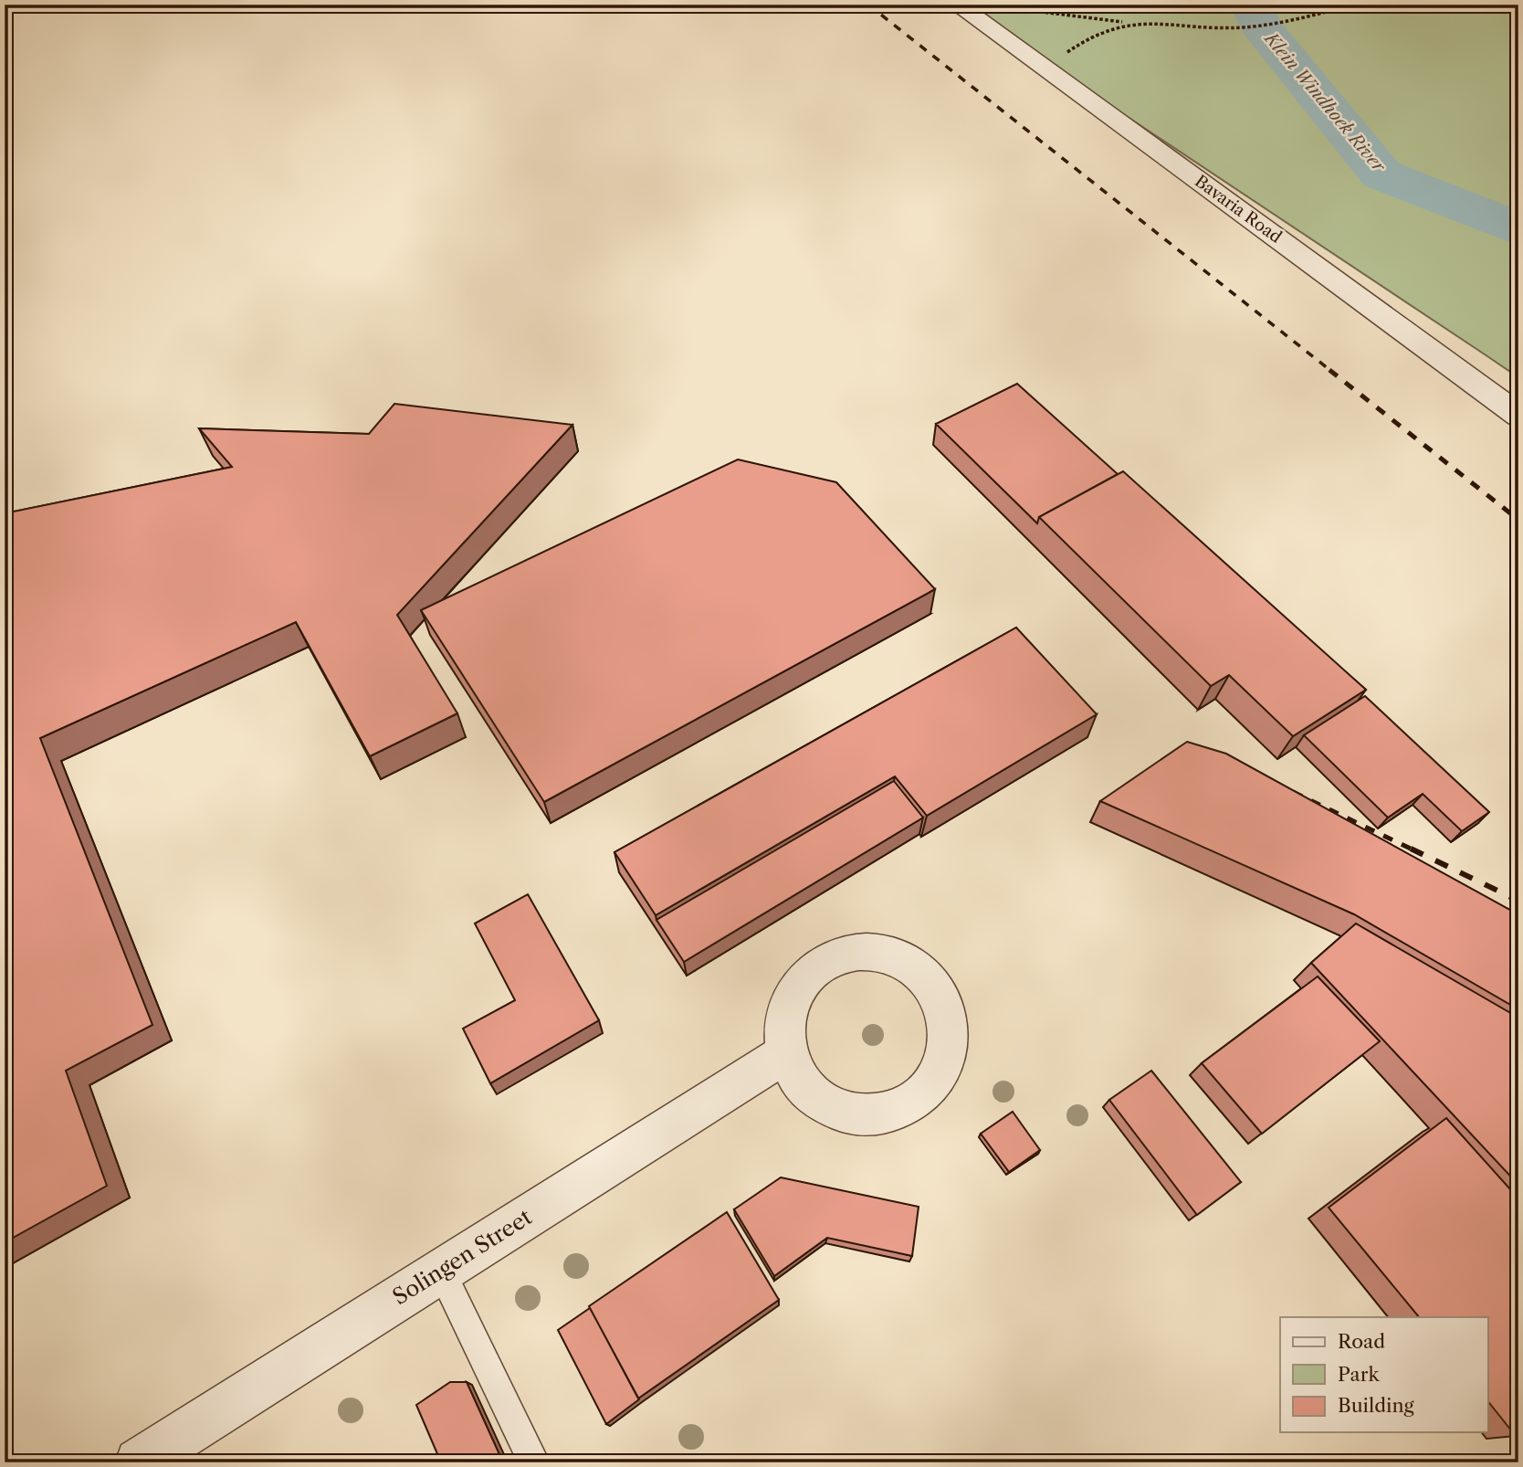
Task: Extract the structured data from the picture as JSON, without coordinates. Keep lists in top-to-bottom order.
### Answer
{
  "streets": {
    "street": ["Bavaria Road", "Solingen Street"]
  },
  "water": ["Klein Windhoek River"],
  "legend": ["Road", "Park", "Building"]
}
